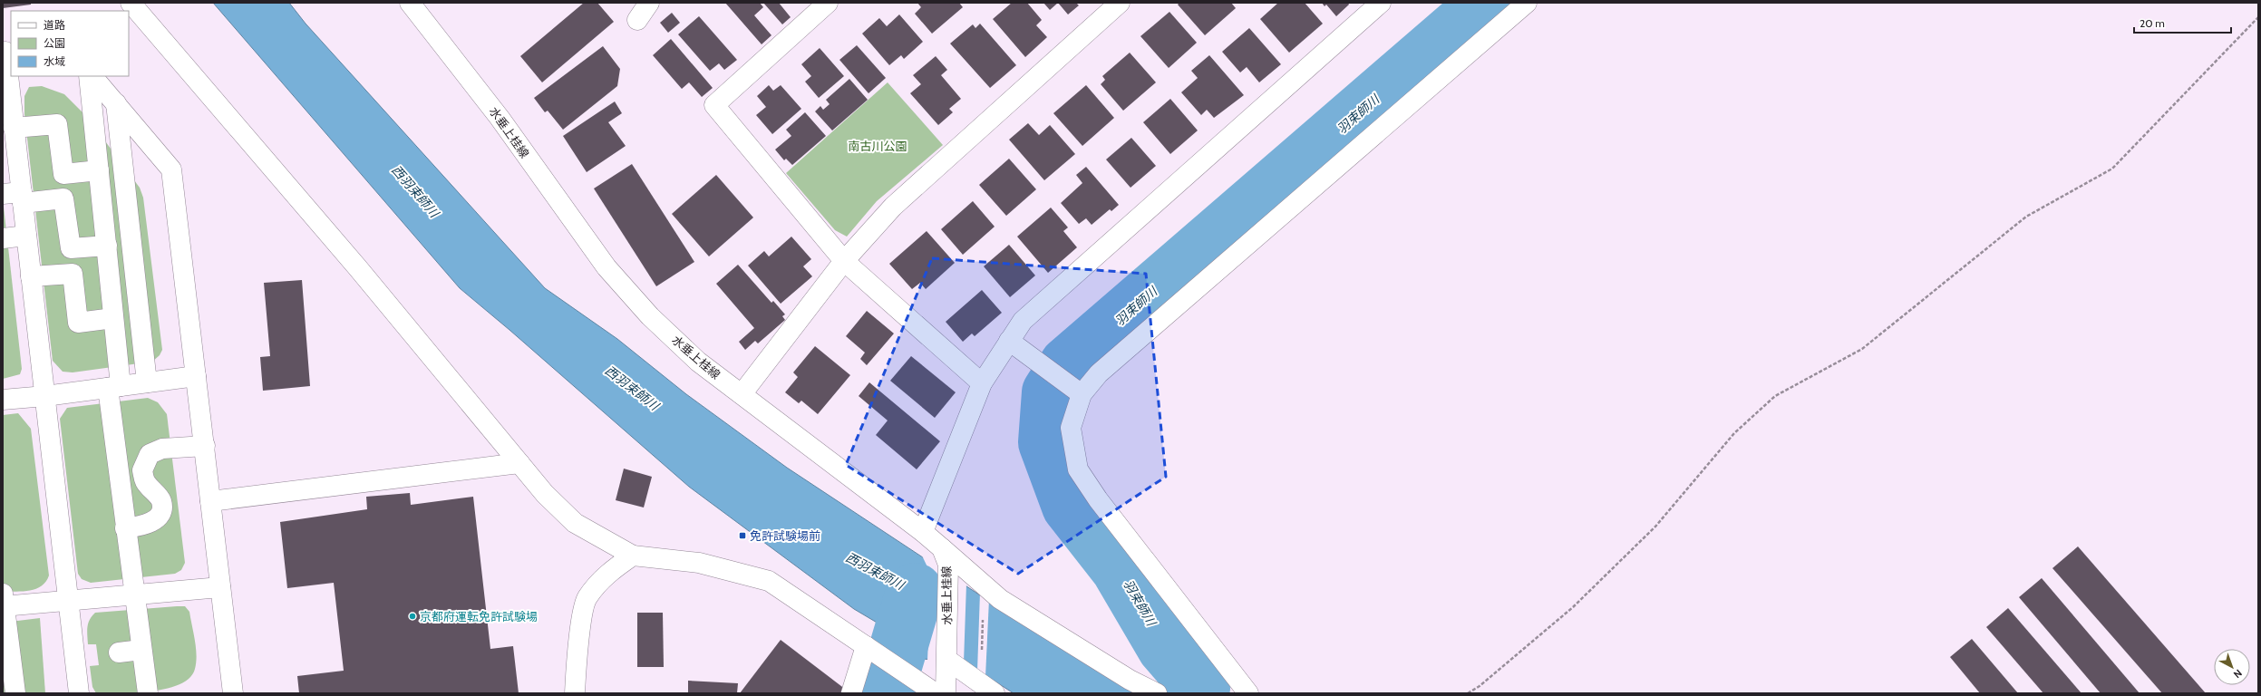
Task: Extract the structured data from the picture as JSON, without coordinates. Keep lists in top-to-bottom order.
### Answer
{
  "streets": {
    "street": ["水垂上桂線"]
  },
  "water": ["羽束師川", "西羽束師川"],
  "parks": ["南古川公園"],
  "places": {
    "transit": ["免許試験場前"],
    "other": ["京都府運転免許試験場"]
  },
  "legend": ["道路", "公園", "水域"],
  "scale_bar": "20 m",
  "north": "bottom right"
}
